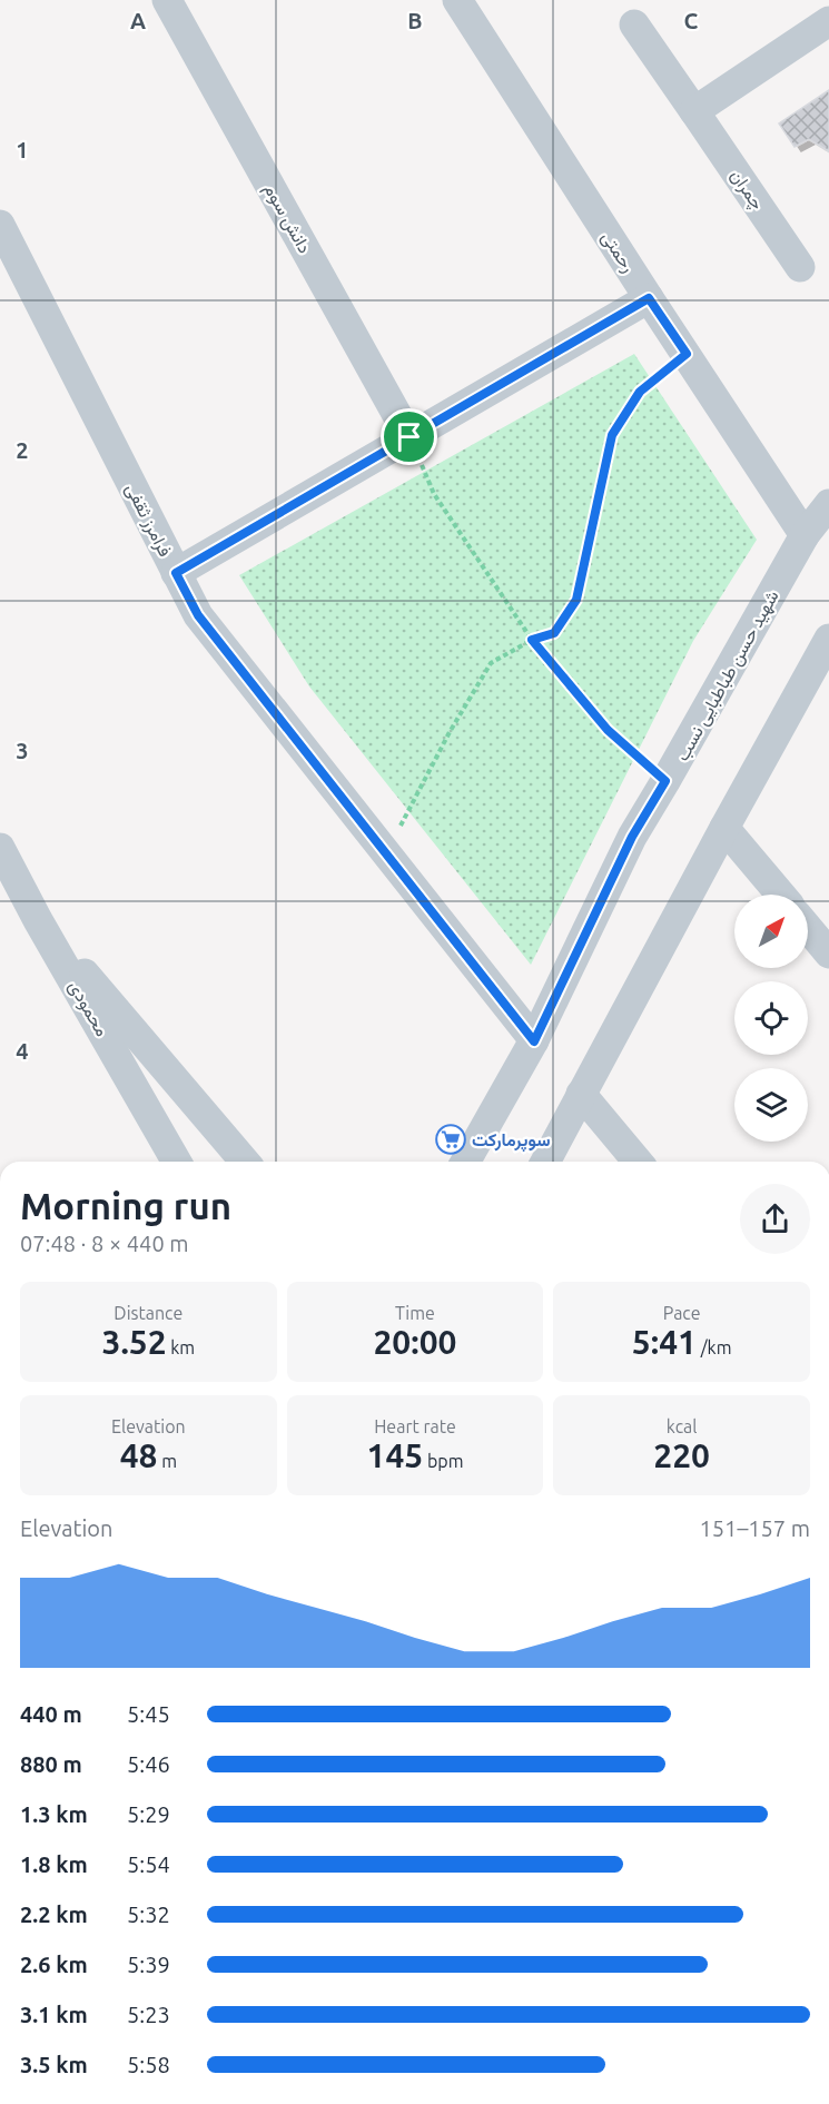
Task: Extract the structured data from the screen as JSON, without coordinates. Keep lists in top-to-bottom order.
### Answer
{
  "streets": {
    "street": [
      "چمران",
      "دانش سوم",
      "رحمتی",
      "فرامرز ثقفی",
      "شهید حسن طباطبایی نسب",
      "محمودی"
    ]
  },
  "crossings": [
    ["رحمتی", "شهید حسن طباطبایی نسب"],
    ["فرامرز ثقفی", "شهید حسن طباطبایی نسب"]
  ],
  "places": {
    "supermarket": ["سوپرمارکت"]
  },
  "north": "top right",
  "page": {
    "heading": ["Morning run", "07:48 · 8 × 440 m"],
    "stats": [
      ["Distance", "3.52 km"],
      ["Time", "20:00"],
      ["Pace", "5:41 /km"],
      ["Elevation", "48 m"],
      ["Heart rate", "145 bpm"],
      ["kcal", "220"]
    ],
    "chart": ["Elevation", "151–157 m"],
    "list": [
      {
        "name": "440 m",
        "note": "5:45"
      },
      {
        "name": "880 m",
        "note": "5:46"
      },
      {
        "name": "1.3 km",
        "note": "5:29"
      },
      {
        "name": "1.8 km",
        "note": "5:54"
      },
      {
        "name": "2.2 km",
        "note": "5:32"
      },
      {
        "name": "2.6 km",
        "note": "5:39"
      },
      {
        "name": "3.1 km",
        "note": "5:23"
      },
      {
        "name": "3.5 km",
        "note": "5:58"
      }
    ]
  },
  "grid": {
    "columns": ["A", "B", "C"],
    "rows": [
      "1",
      "2",
      "3",
      "4"
    ]
  }
}
